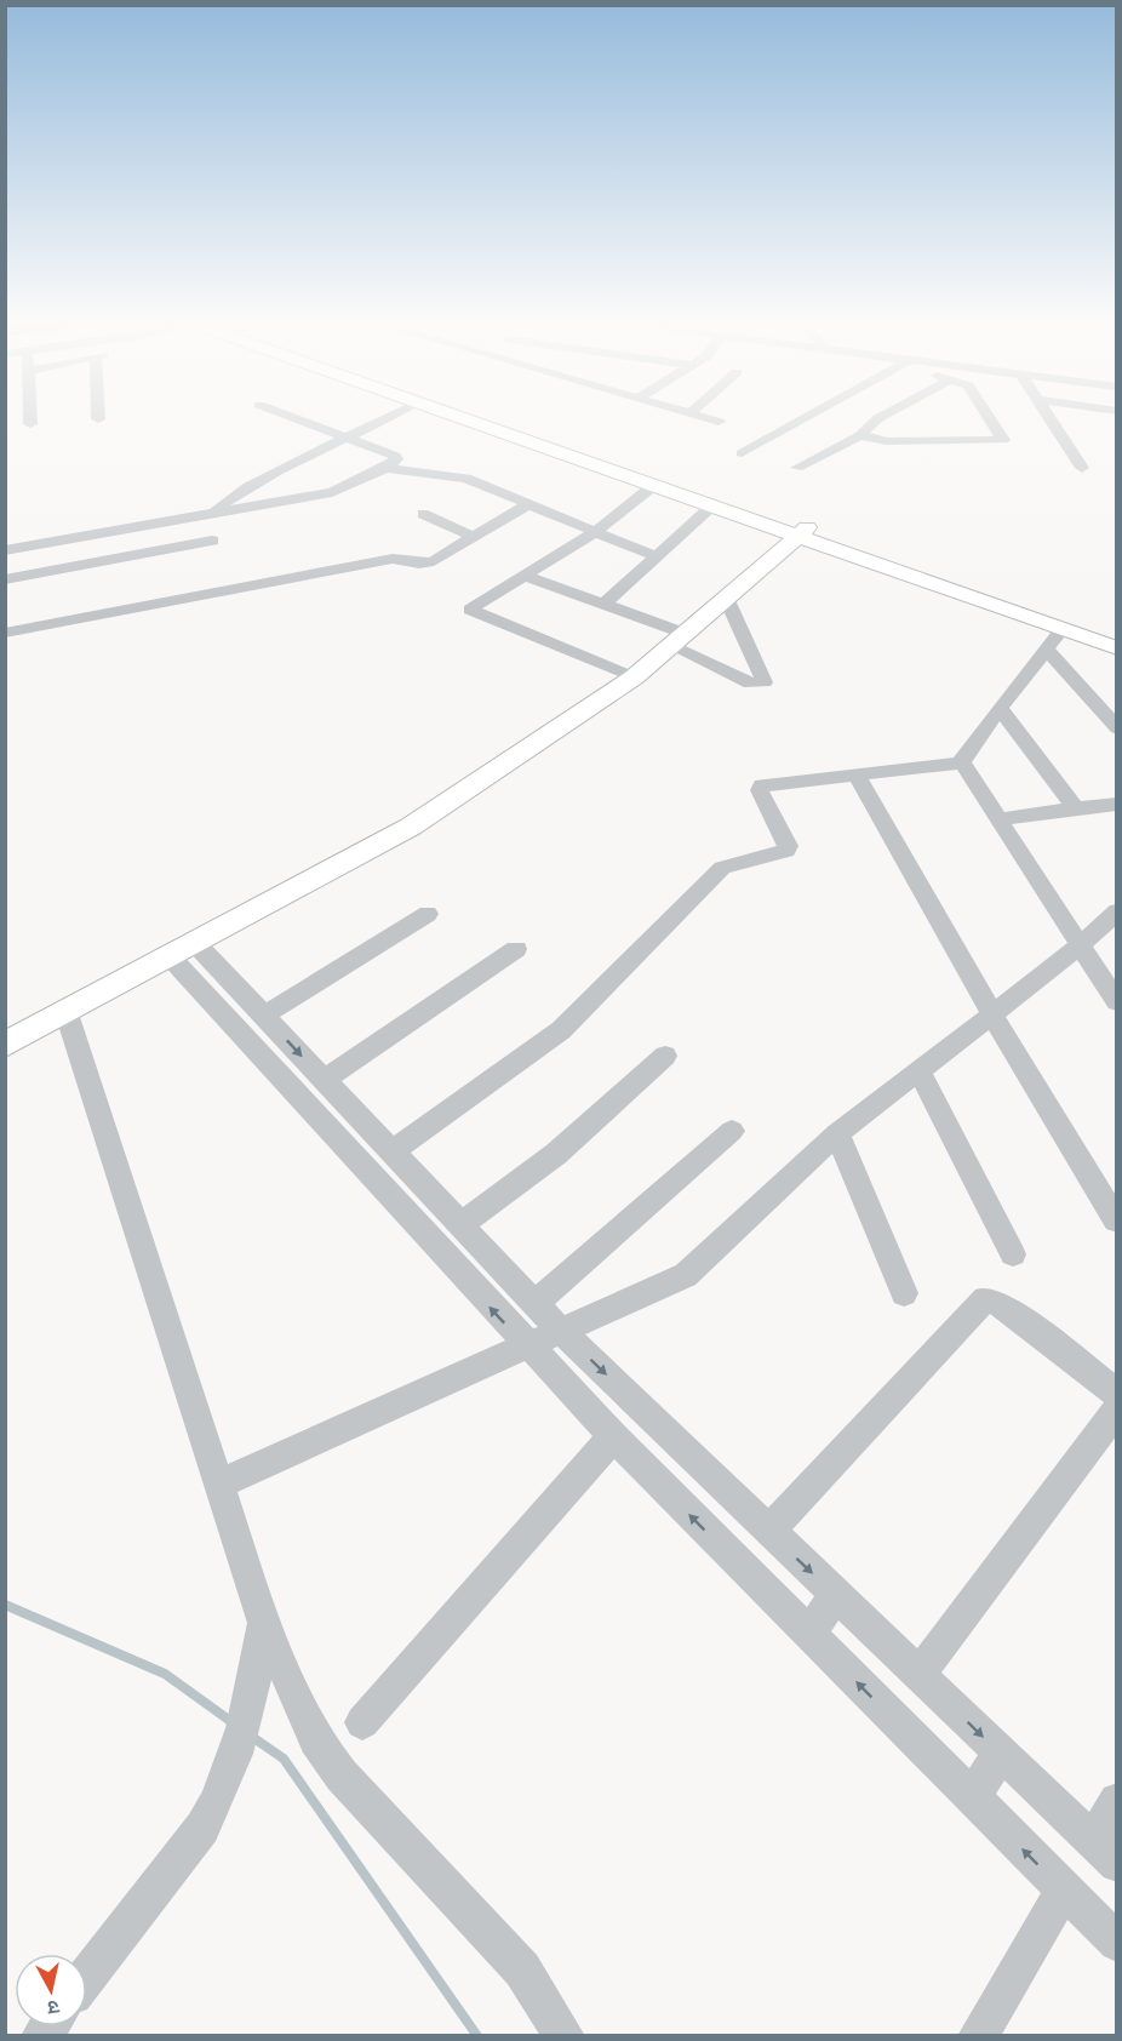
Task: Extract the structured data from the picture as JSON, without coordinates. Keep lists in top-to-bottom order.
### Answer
{
  "north": "bottom"
}
